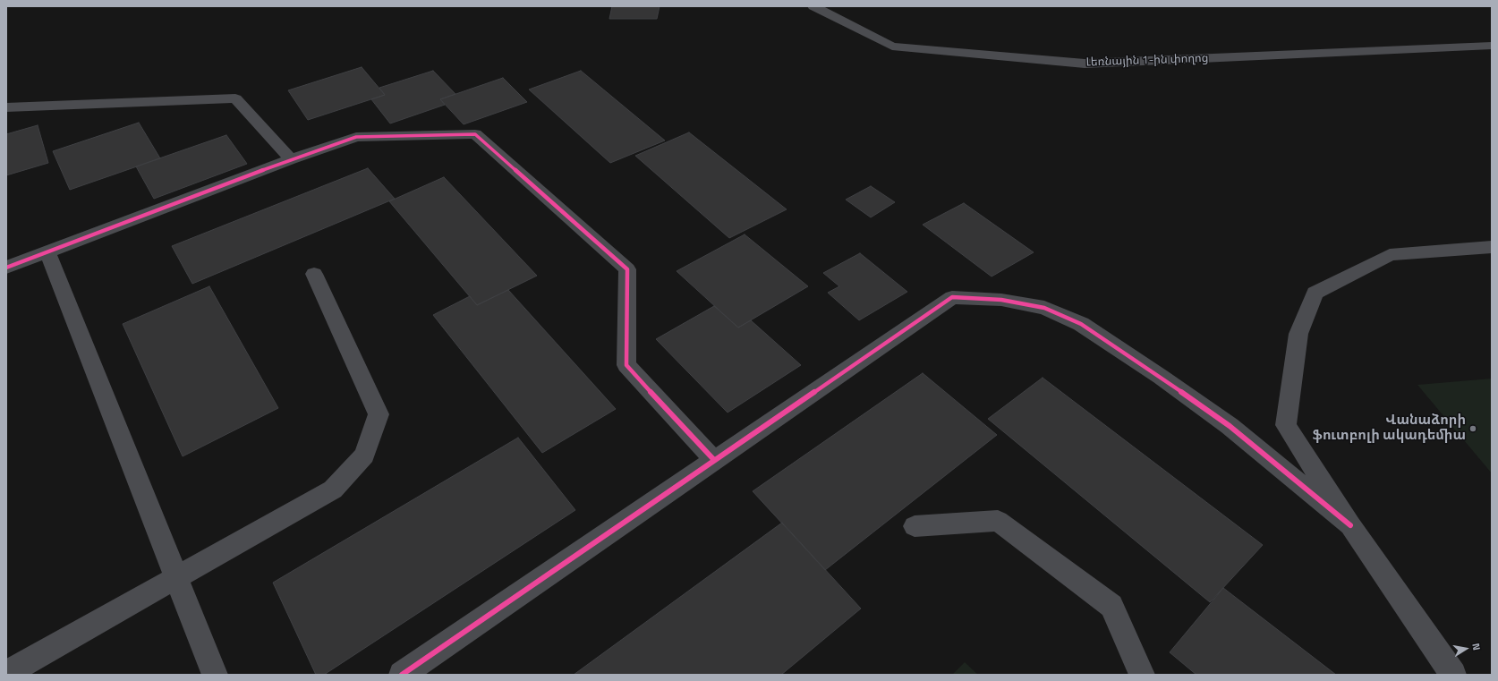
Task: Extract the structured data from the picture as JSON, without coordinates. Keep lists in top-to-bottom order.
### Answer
{
  "streets": {
    "street": ["Լեռնային 1-ին փողոց"]
  },
  "places": ["Վանաձորի ֆուտբոլի ակադեմիա"],
  "north": "right"
}
